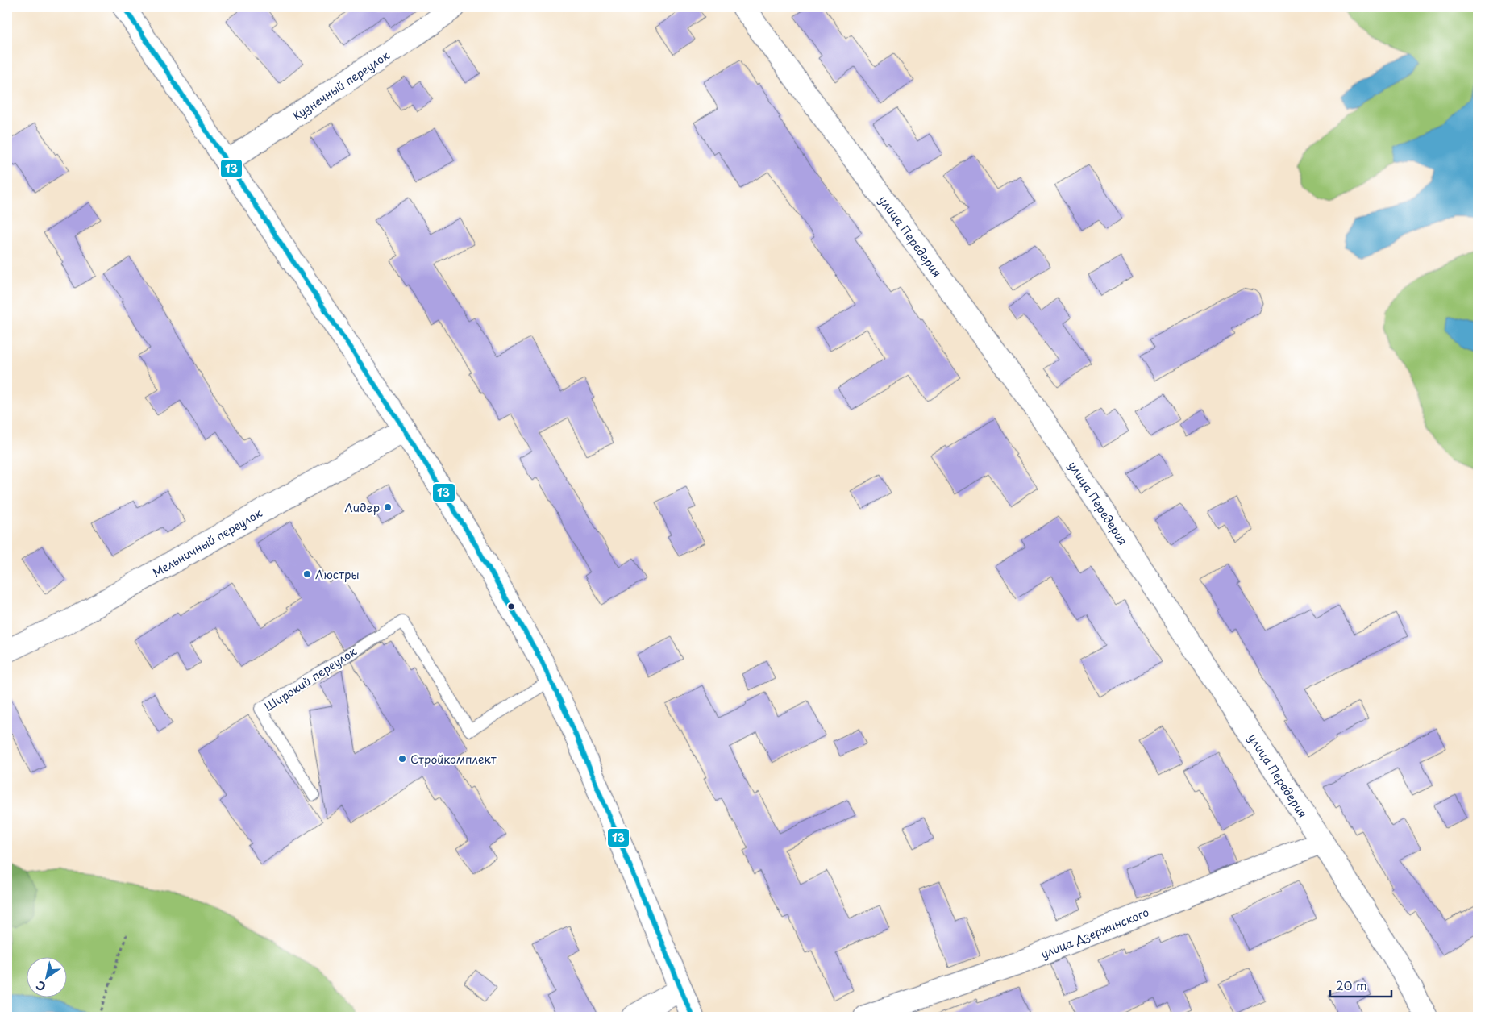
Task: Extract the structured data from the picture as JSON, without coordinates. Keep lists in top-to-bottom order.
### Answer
{
  "streets": {
    "street": [
      "Кузнечный переулок",
      "улица Передерия",
      "Мельничный переулок",
      "улица Дзержинского"
    ],
    "lane": ["Широкий переулок"]
  },
  "crossings": [
    ["улица Передерия", "улица Дзержинского"]
  ],
  "places": ["Лидер", "Люстры", "Стройкомплект"],
  "lines": ["transit line 13"],
  "scale_bar": "20 m",
  "north": "bottom left"
}
